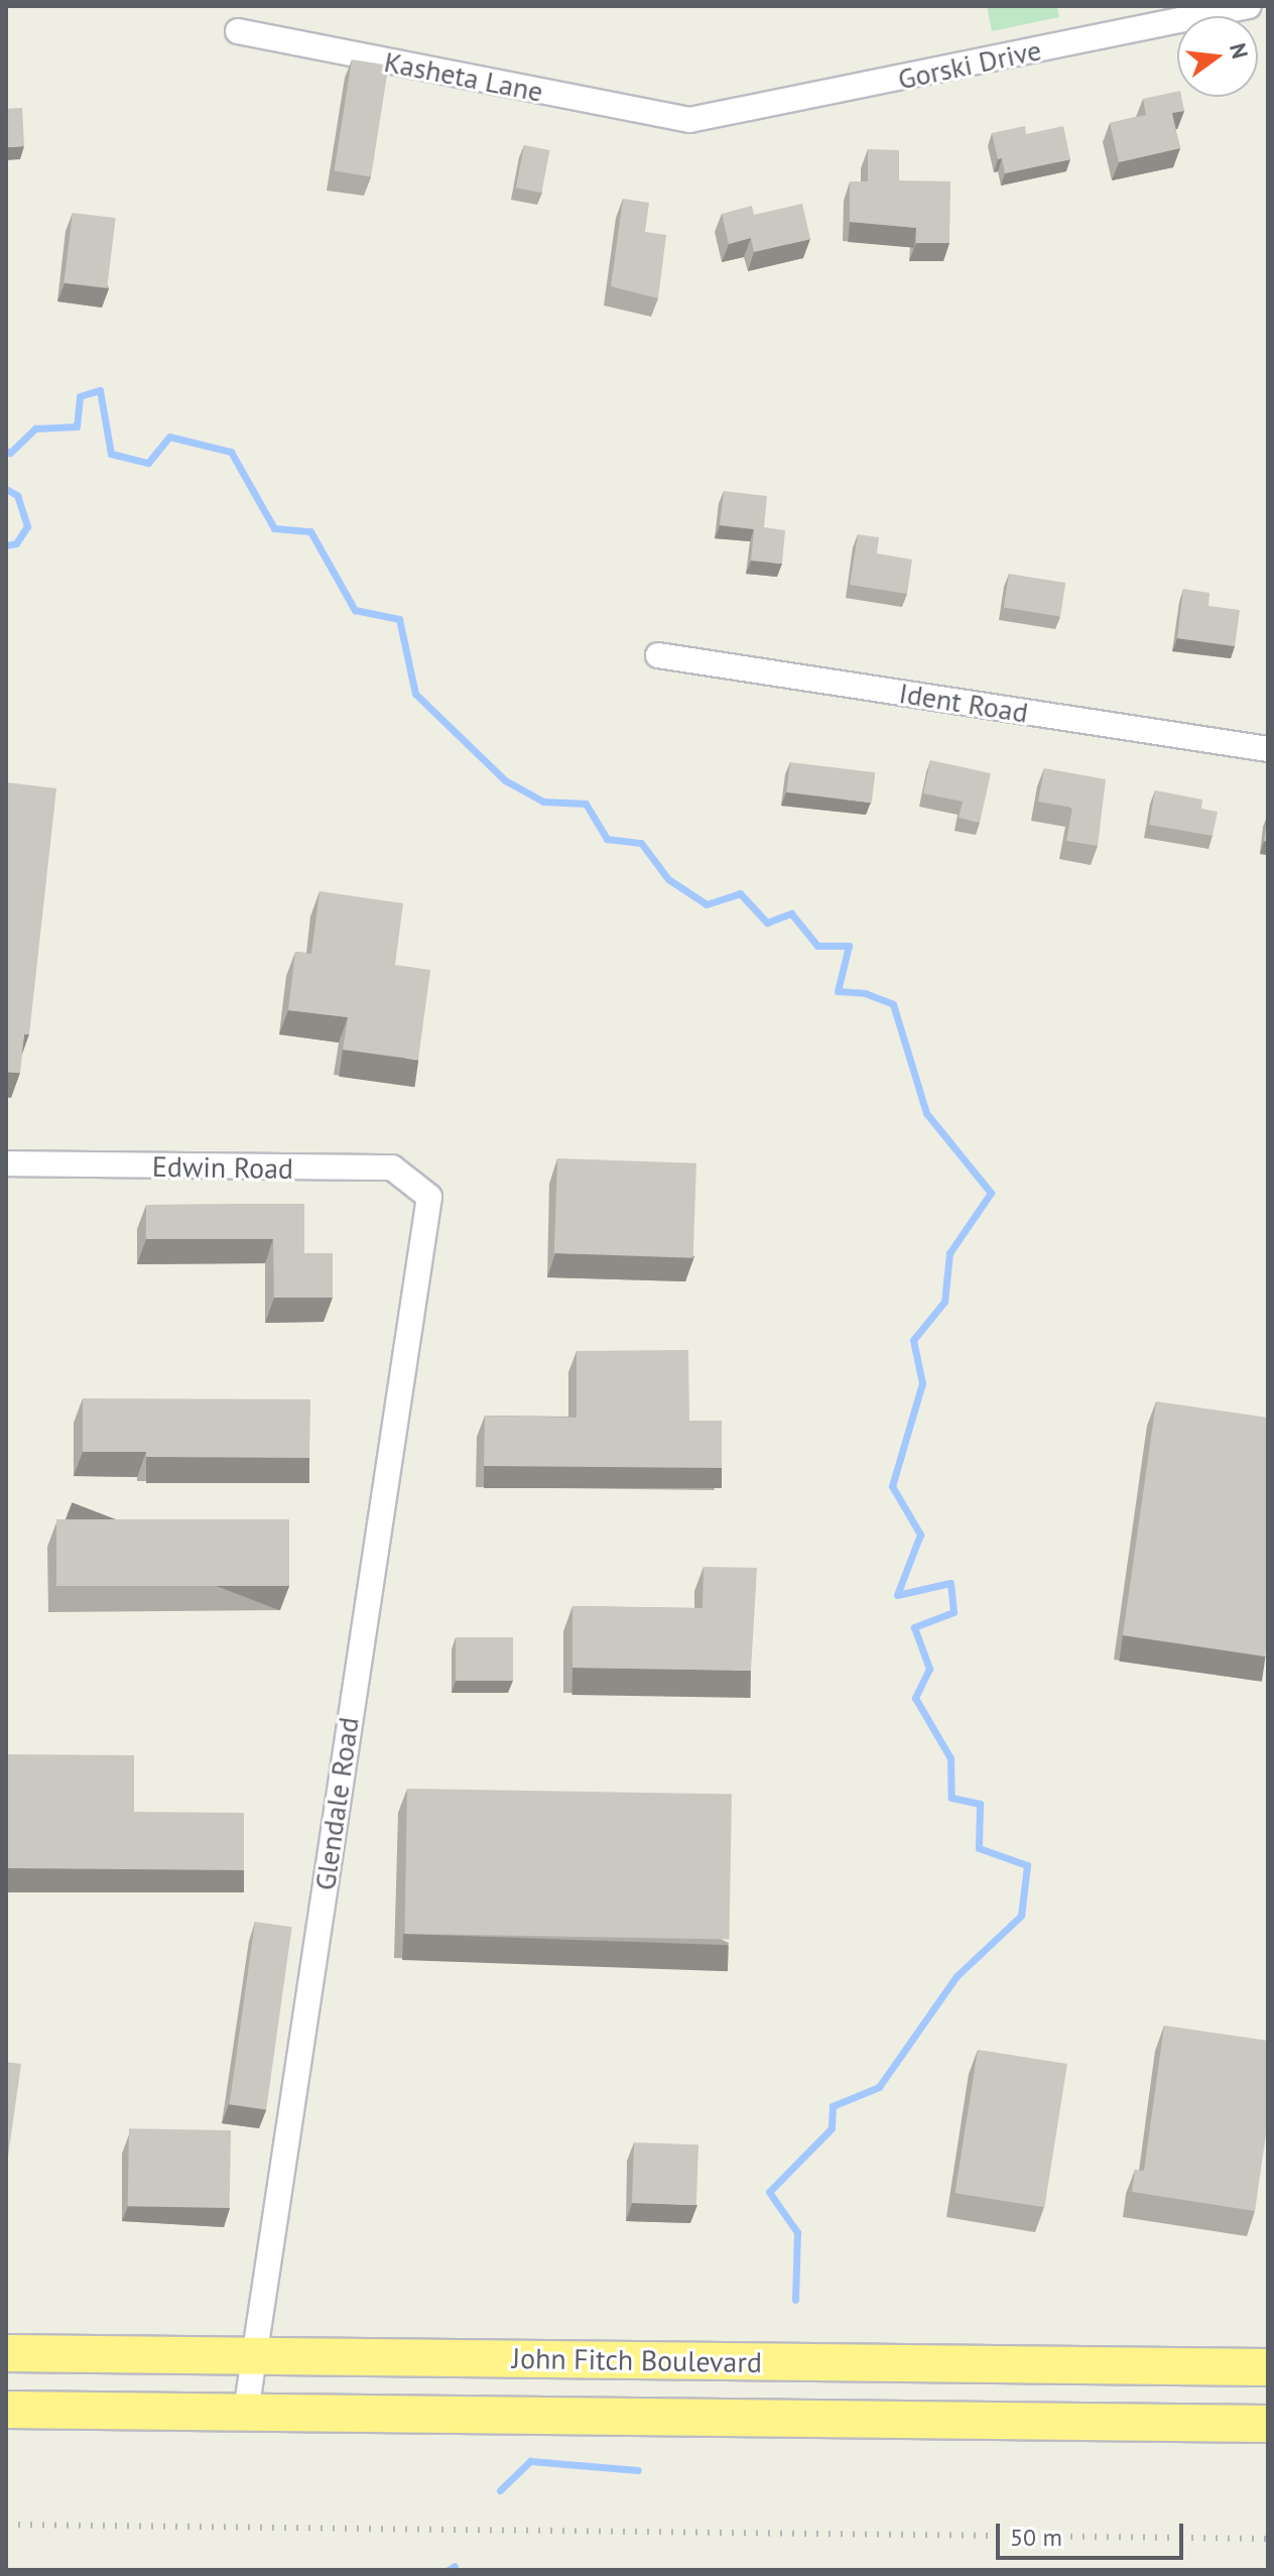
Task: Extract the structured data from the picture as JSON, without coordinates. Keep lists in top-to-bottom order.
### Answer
{
  "streets": {
    "highway": ["John Fitch Boulevard"],
    "street": [
      "Gorski Drive",
      "Kasheta Lane",
      "Ident Road",
      "Edwin Road",
      "Glendale Road"
    ]
  },
  "crossings": [
    ["Gorski Drive", "Kasheta Lane"],
    ["Edwin Road", "Glendale Road"],
    ["Glendale Road", "John Fitch Boulevard"]
  ],
  "scale_bar": "50 m",
  "north": "right"
}
